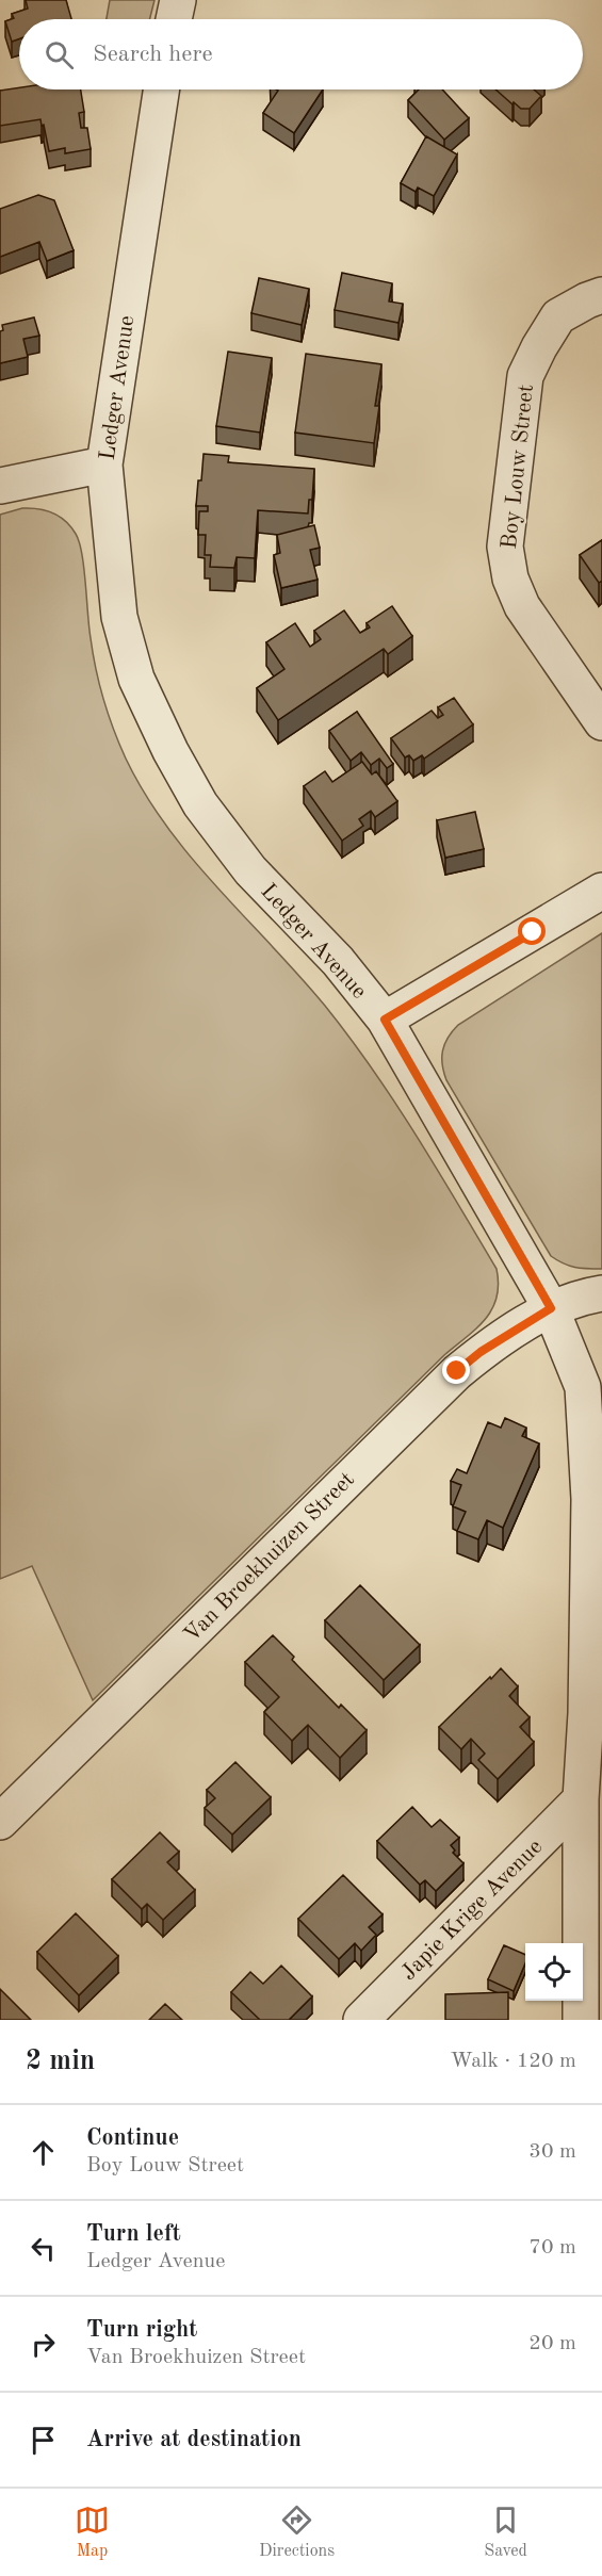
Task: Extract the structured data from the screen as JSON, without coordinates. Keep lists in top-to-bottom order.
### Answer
{
  "streets": {
    "street": [
      "Ledger Avenue",
      "Boy Louw Street",
      "Van Broekhuizen Street",
      "Japie Krige Avenue"
    ]
  },
  "crossings": [
    ["Ledger Avenue", "Van Broekhuizen Street"],
    ["Ledger Avenue", "Japie Krige Avenue"]
  ],
  "page": {
    "search": "Search here",
    "heading": ["2 min", "Walk · 120 m"],
    "list": [
      ["Continue", "Boy Louw Street", "30 m"],
      ["Turn left", "Ledger Avenue", "70 m"],
      ["Turn right", "Van Broekhuizen Street", "20 m"],
      "Arrive at destination"
    ],
    "nav": ["Map", "Directions", "Saved"]
  }
}
